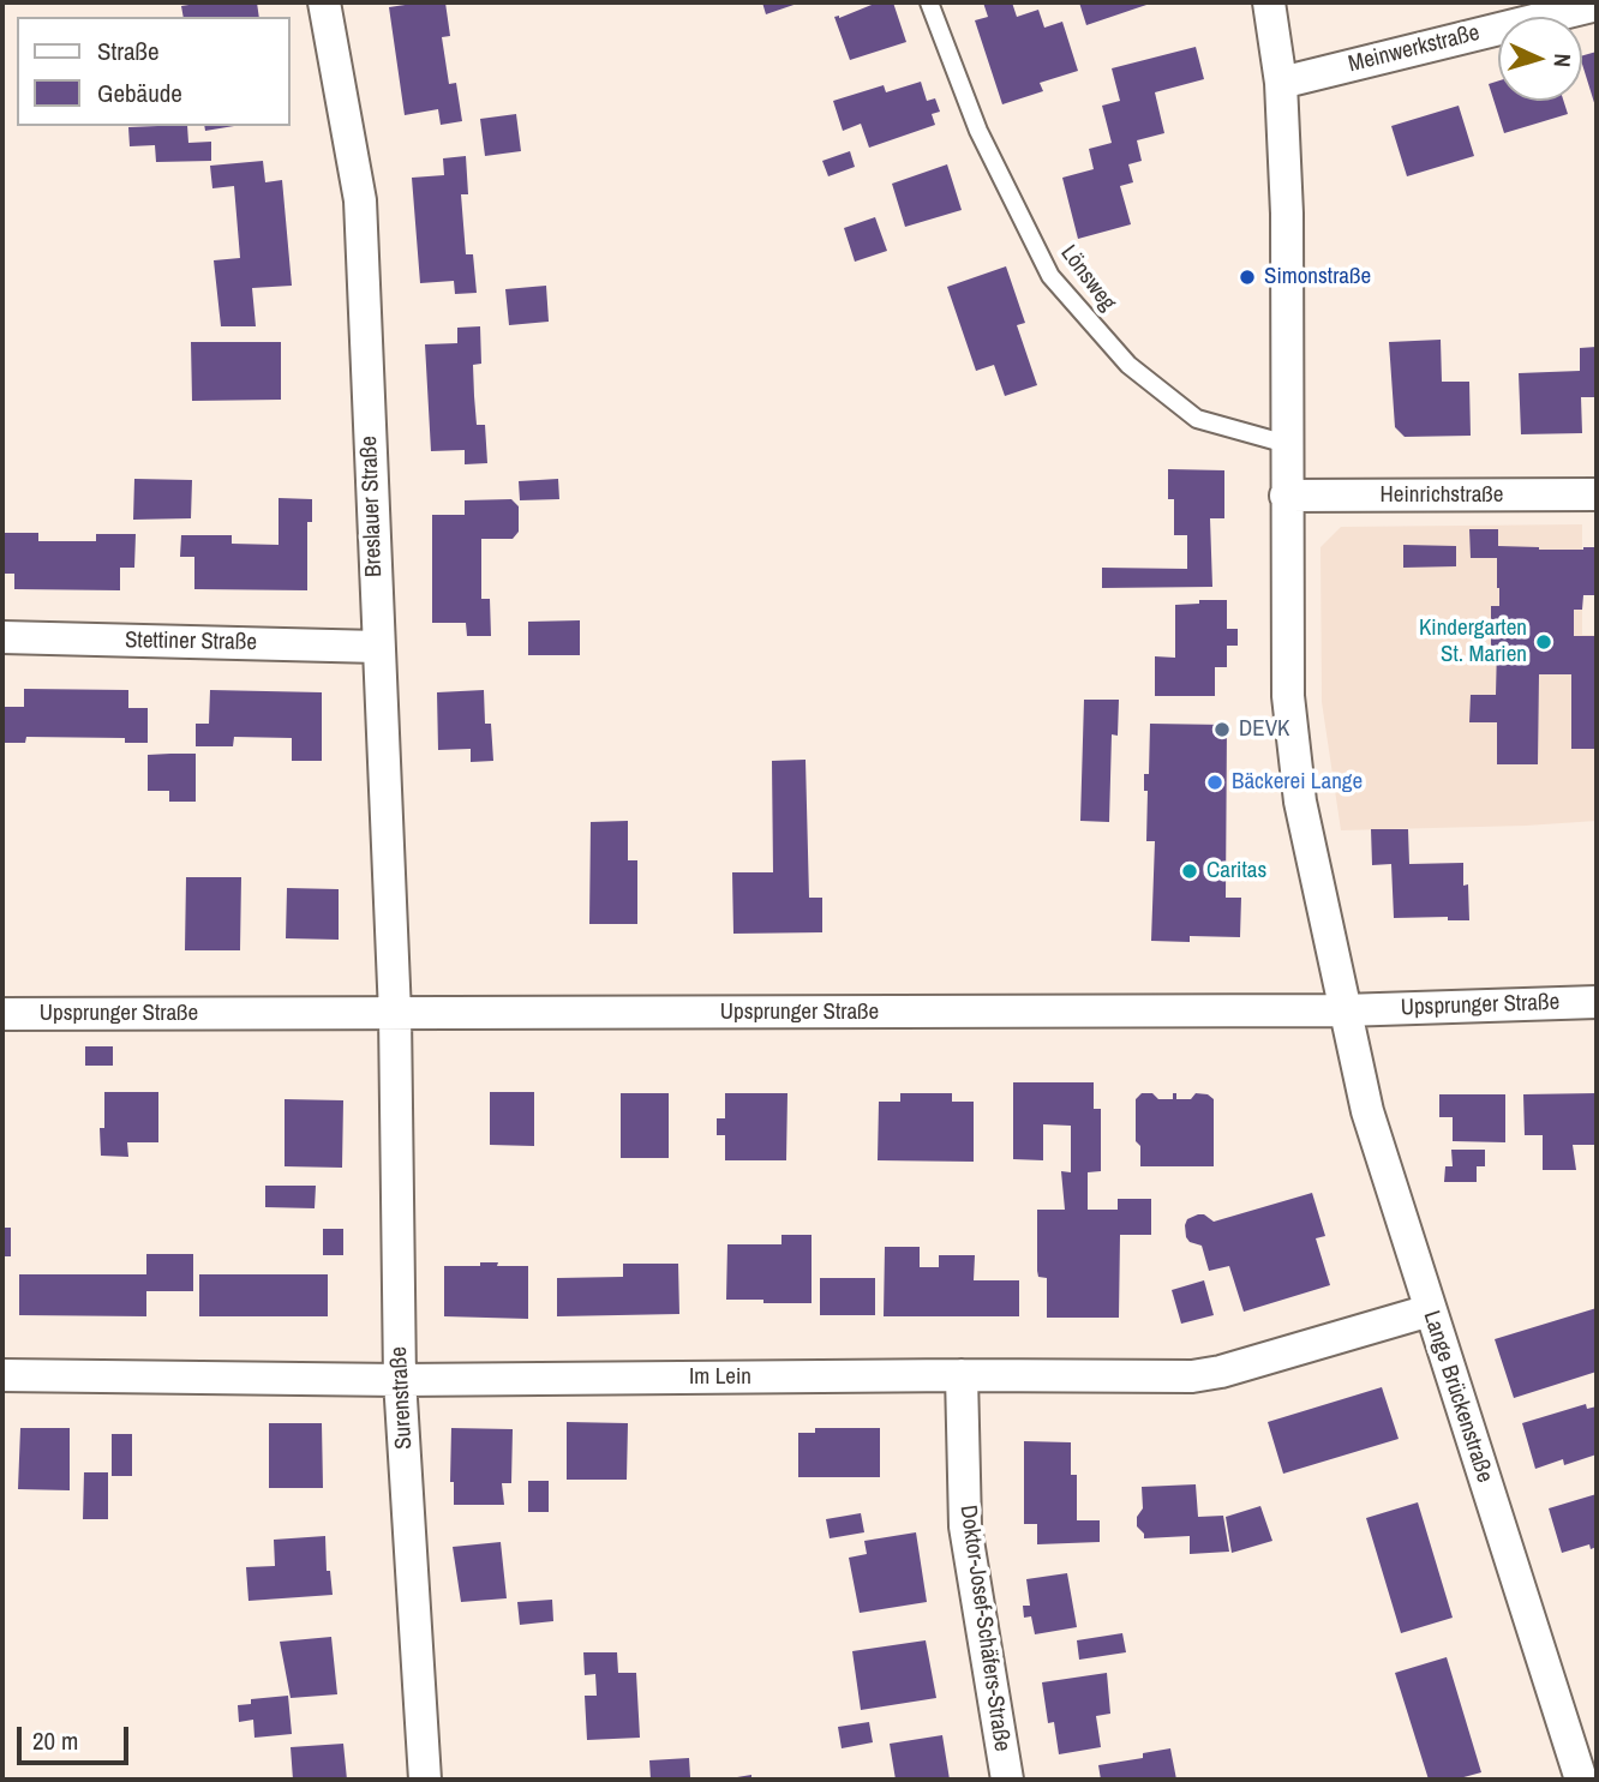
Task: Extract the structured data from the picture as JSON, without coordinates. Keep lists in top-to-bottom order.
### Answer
{
  "streets": {
    "street": [
      "Meinwerkstraße",
      "Heinrichstraße",
      "Breslauer Straße",
      "Stettiner Straße",
      "Upsprunger Straße",
      "Im Lein",
      "Lange Brückenstraße",
      "Surenstraße",
      "Doktor-Josef-Schäfers-Straße"
    ],
    "lane": ["Lönsweg"]
  },
  "crossings": [
    ["Breslauer Straße", "Stettiner Straße"],
    ["Breslauer Straße", "Upsprunger Straße"],
    ["Breslauer Straße", "Surenstraße"],
    ["Upsprunger Straße", "Lange Brückenstraße"],
    ["Upsprunger Straße", "Surenstraße"],
    ["Im Lein", "Lange Brückenstraße"],
    ["Im Lein", "Surenstraße"],
    ["Im Lein", "Doktor-Josef-Schäfers-Straße"]
  ],
  "places": [
    "Simonstraße",
    "Kindergarten St. Marien",
    "DEVK",
    "Bäckerei Lange",
    "Caritas"
  ],
  "legend": ["Straße", "Gebäude"],
  "scale_bar": "20 m",
  "north": "right"
}
